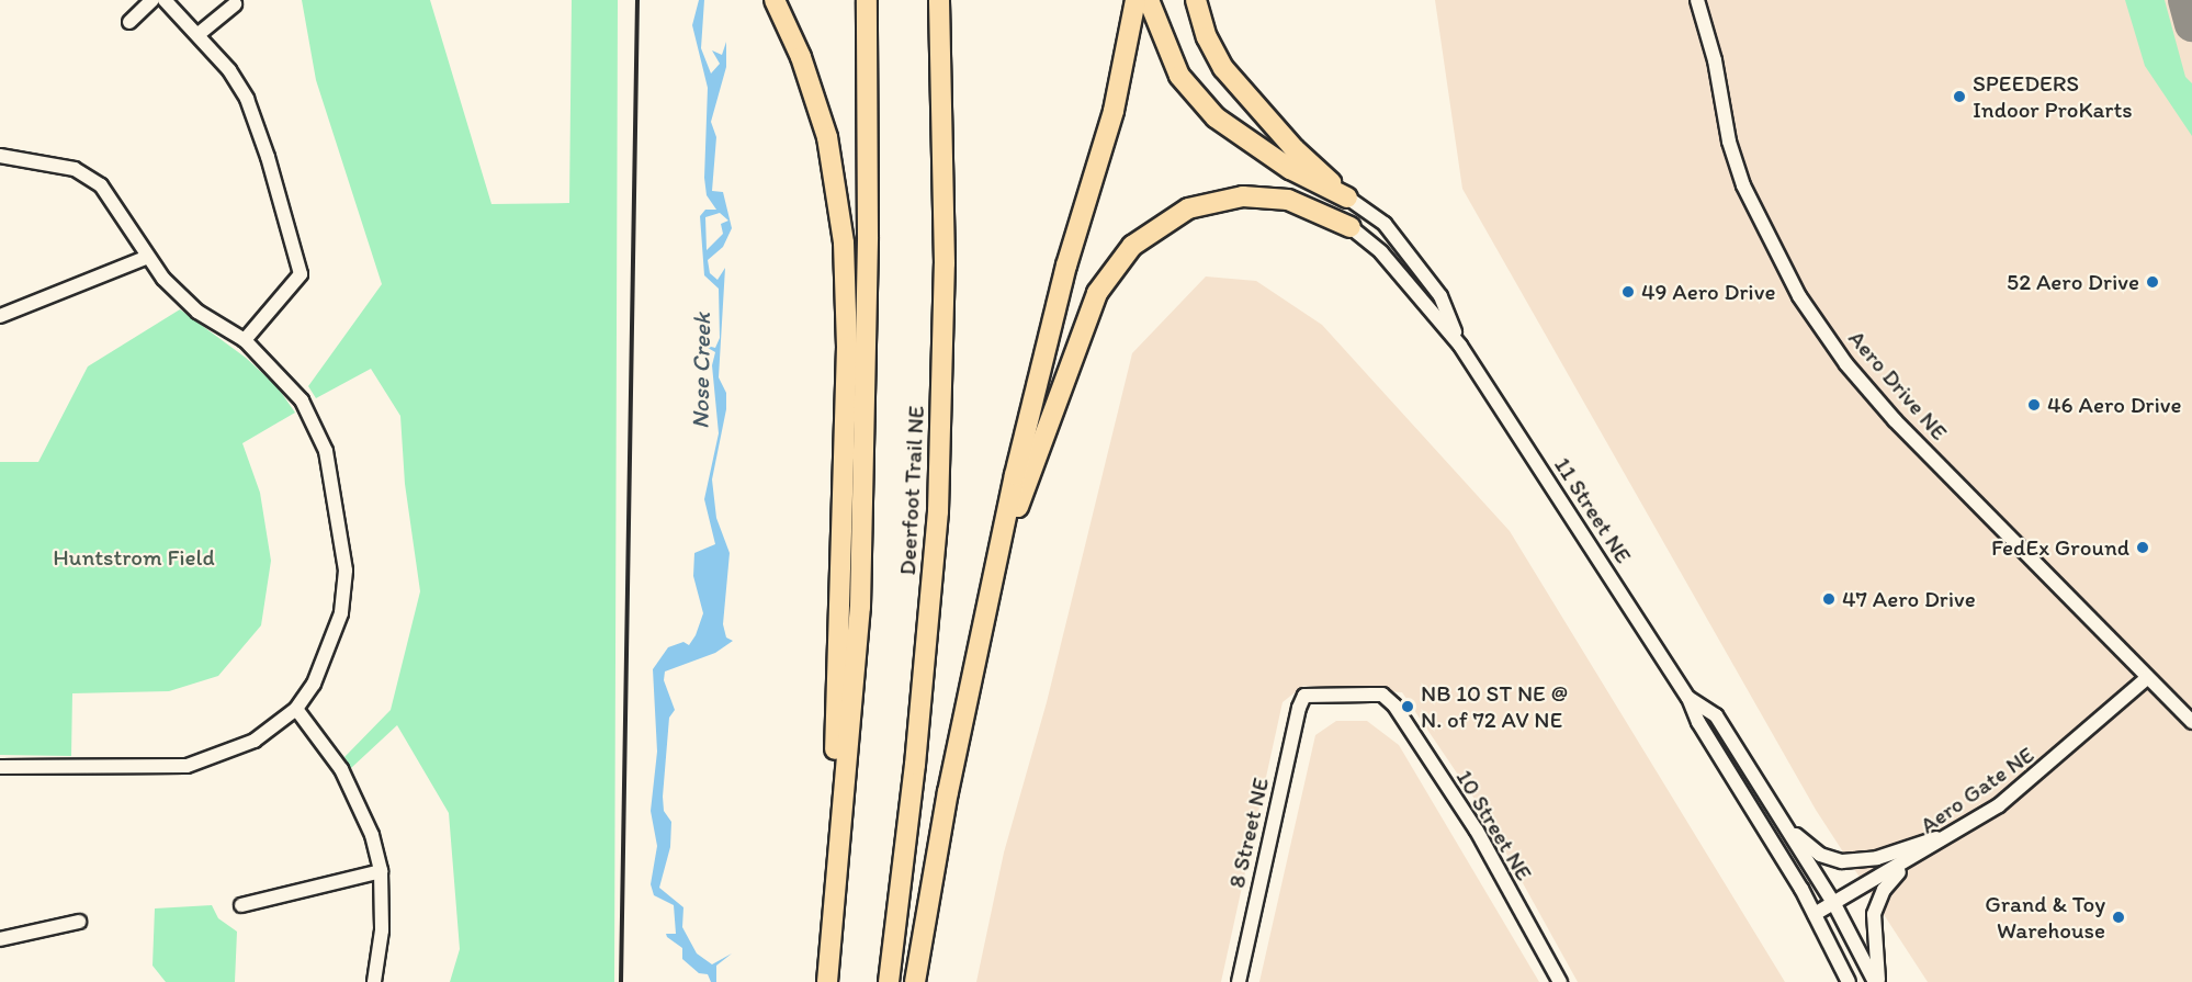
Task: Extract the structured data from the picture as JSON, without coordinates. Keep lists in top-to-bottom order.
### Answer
{
  "streets": {
    "highway": ["Deerfoot Trail NE"],
    "street": [
      "Aero Drive NE",
      "11 Street NE",
      "Aero Gate NE",
      "10 Street NE",
      "8 Street NE"
    ]
  },
  "crossings": [
    ["Aero Drive NE", "Aero Gate NE"],
    ["11 Street NE", "Aero Gate NE"],
    ["10 Street NE", "8 Street NE"]
  ],
  "water": ["Nose Creek"],
  "parks": ["Huntstrom Field"],
  "places": [
    "SPEEDERS Indoor ProKarts",
    "52 Aero Drive",
    "49 Aero Drive",
    "46 Aero Drive",
    "FedEx Ground",
    "47 Aero Drive",
    "NB 10 ST NE @ N. of 72 AV NE",
    "Grand & Toy Warehouse"
  ]
}
